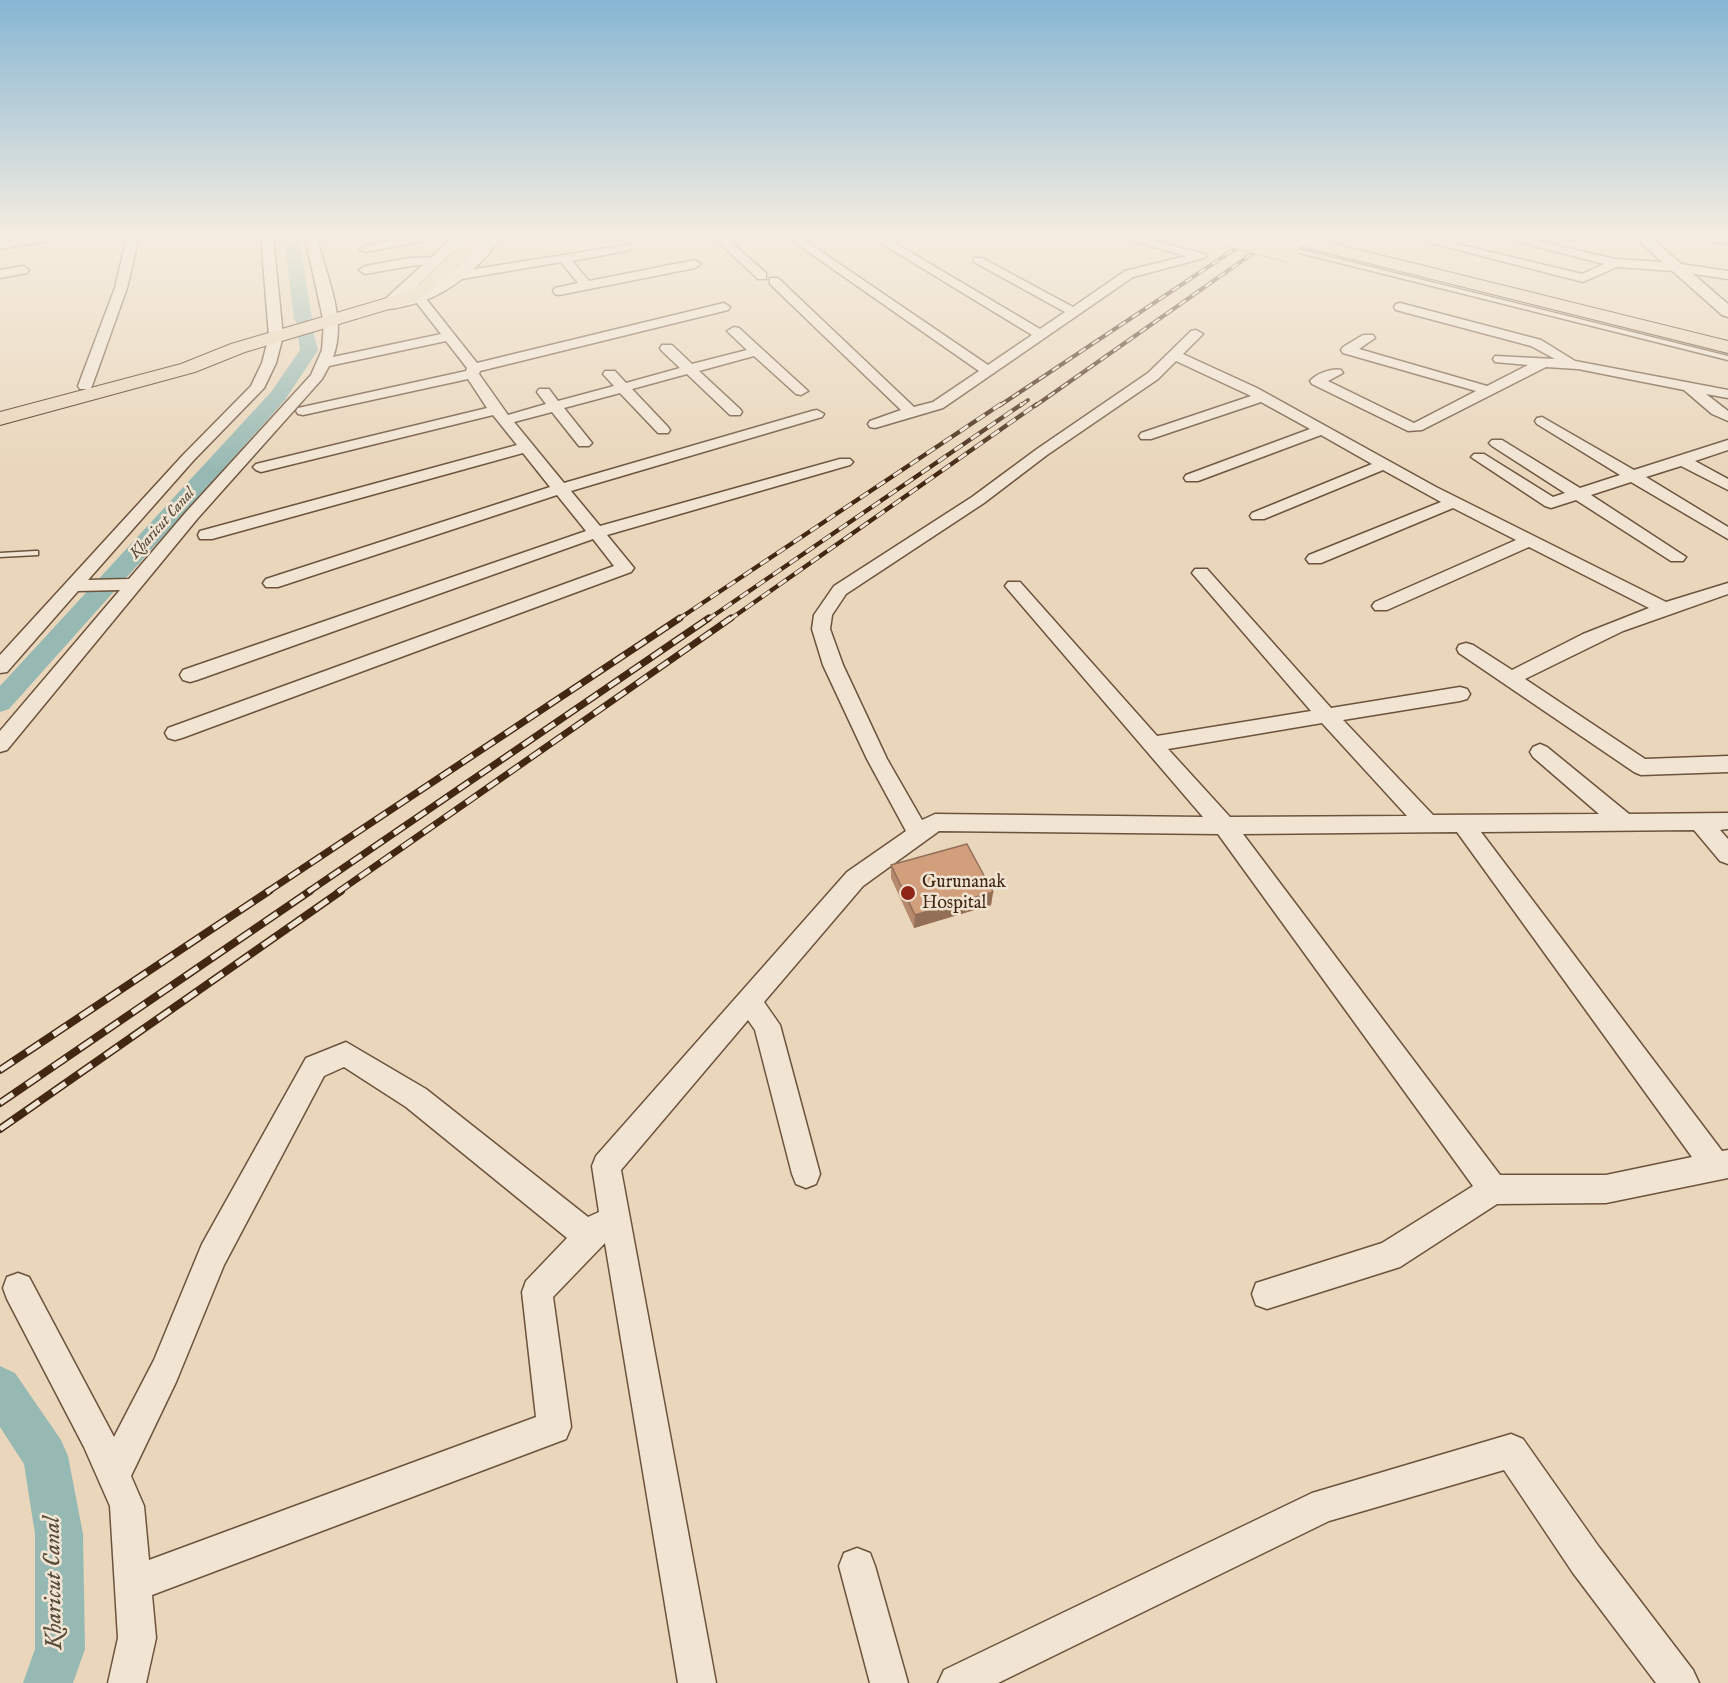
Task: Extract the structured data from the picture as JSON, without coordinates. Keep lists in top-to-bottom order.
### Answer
{
  "water": ["Kharicut Canal"],
  "places": ["Gurunanak Hospital"]
}
